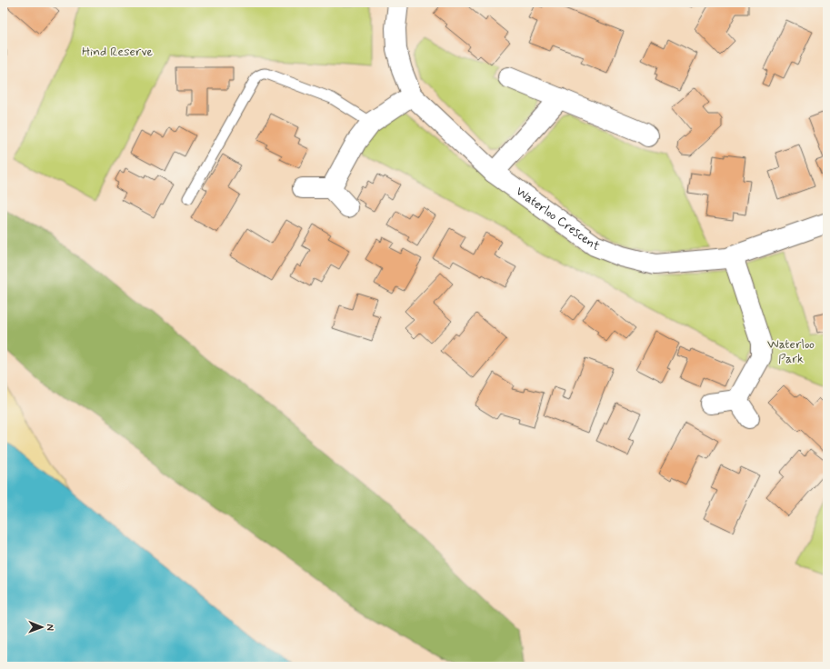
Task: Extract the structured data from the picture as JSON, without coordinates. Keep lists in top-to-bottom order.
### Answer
{
  "streets": {
    "street": ["Waterloo Crescent"]
  },
  "parks": ["Hind Reserve", "Waterloo Park"],
  "north": "right"
}
